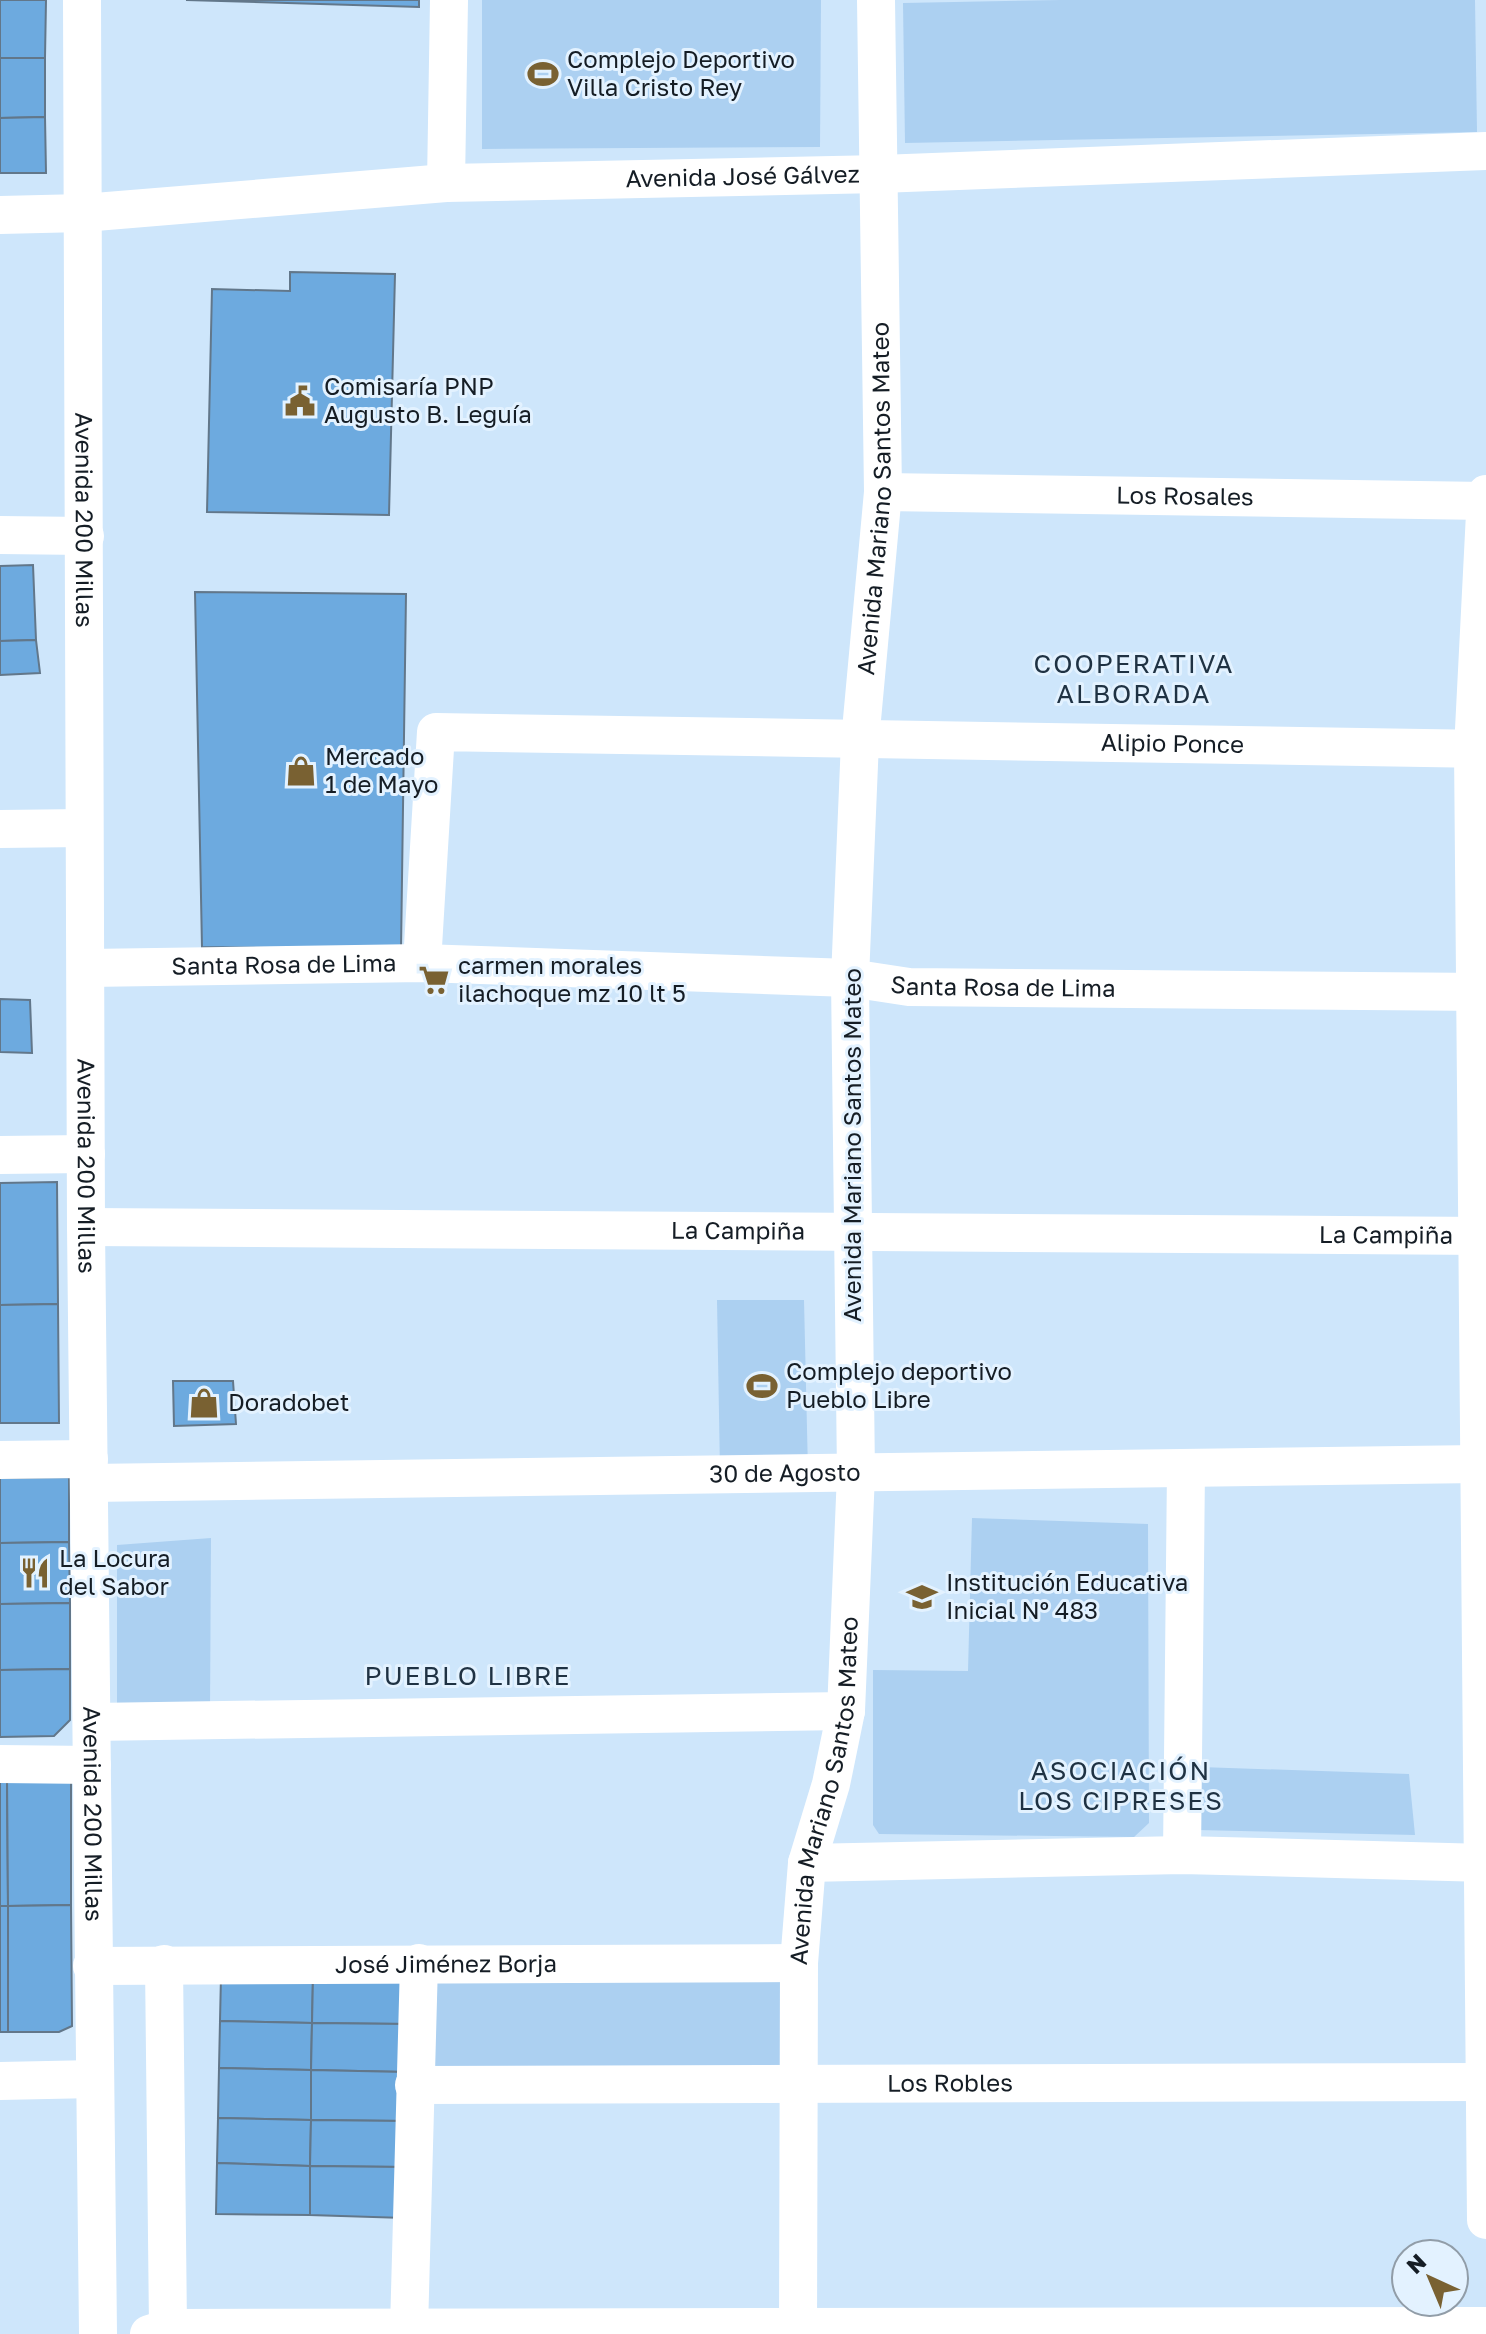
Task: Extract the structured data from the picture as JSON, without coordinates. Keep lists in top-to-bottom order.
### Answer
{
  "streets": {
    "street": [
      "Avenida José Gálvez",
      "Los Rosales",
      "Avenida Mariano Santos Mateo",
      "Avenida 200 Millas",
      "Alipio Ponce",
      "Santa Rosa de Lima",
      "La Campiña",
      "30 de Agosto",
      "José Jiménez Borja",
      "Los Robles"
    ]
  },
  "crossings": [
    ["Avenida José Gálvez", "Avenida Mariano Santos Mateo"],
    ["Avenida José Gálvez", "Avenida 200 Millas"],
    ["Los Rosales", "Avenida Mariano Santos Mateo"],
    ["Avenida Mariano Santos Mateo", "Alipio Ponce"],
    ["Avenida Mariano Santos Mateo", "Santa Rosa de Lima"],
    ["Avenida Mariano Santos Mateo", "La Campiña"],
    ["Avenida Mariano Santos Mateo", "30 de Agosto"],
    ["Avenida Mariano Santos Mateo", "José Jiménez Borja"],
    ["Avenida Mariano Santos Mateo", "Los Robles"],
    ["Avenida 200 Millas", "Santa Rosa de Lima"],
    ["Avenida 200 Millas", "La Campiña"],
    ["Avenida 200 Millas", "30 de Agosto"],
    ["Avenida 200 Millas", "José Jiménez Borja"],
    ["Alipio Ponce", "Santa Rosa de Lima"]
  ],
  "districts": ["COOPERATIVA ALBORADA", "PUEBLO LIBRE", "ASOCIACIÓN LOS CIPRESES"],
  "places": {
    "sports": ["Complejo Deportivo Villa Cristo Rey", "Complejo deportivo Pueblo Libre"],
    "public building": ["Comisaría PNP Augusto B. Leguía"],
    "shop": ["Mercado 1 de Mayo", "Doradobet"],
    "supermarket": ["carmen morales ilachoque mz 10 lt 5"],
    "restaurant": ["La Locura del Sabor"],
    "school or university": ["Institución Educativa Inicial Nº 483"]
  },
  "north": "top left"
}
